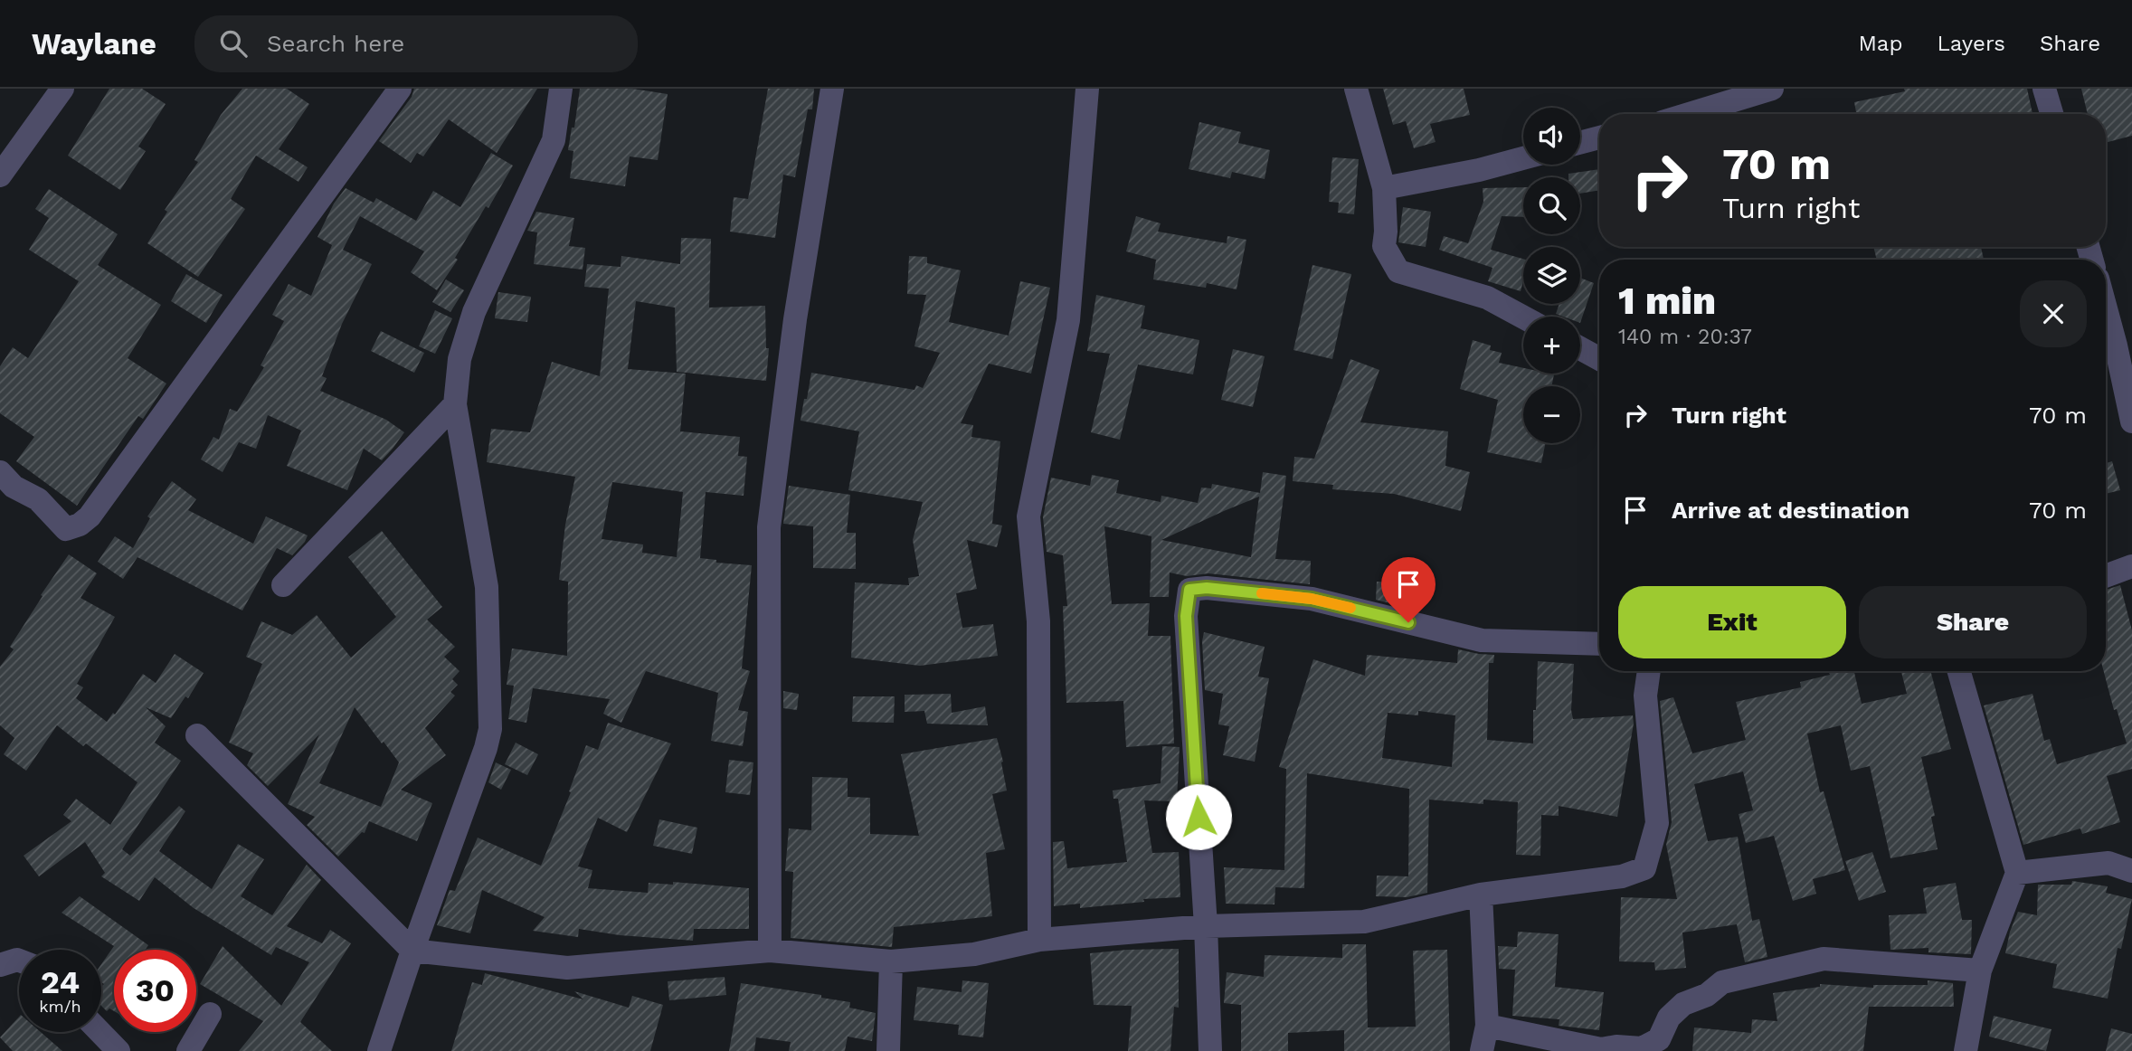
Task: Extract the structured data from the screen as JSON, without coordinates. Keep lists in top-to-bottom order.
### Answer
{
  "page": {
    "header": "Waylane",
    "search": "Search here",
    "nav": ["Map", "Layers", "Share"],
    "map_buttons": ["+", "−"],
    "turn": ["70 m", "Turn right"],
    "heading": ["1 min", "140 m · 20:37"],
    "list": [
      {
        "name": "Turn right",
        "value": "70 m"
      },
      {
        "name": "Arrive at destination",
        "value": "70 m"
      }
    ],
    "buttons": ["Exit", "Share"],
    "speed": "24 km/h",
    "limit": "30"
  }
}
